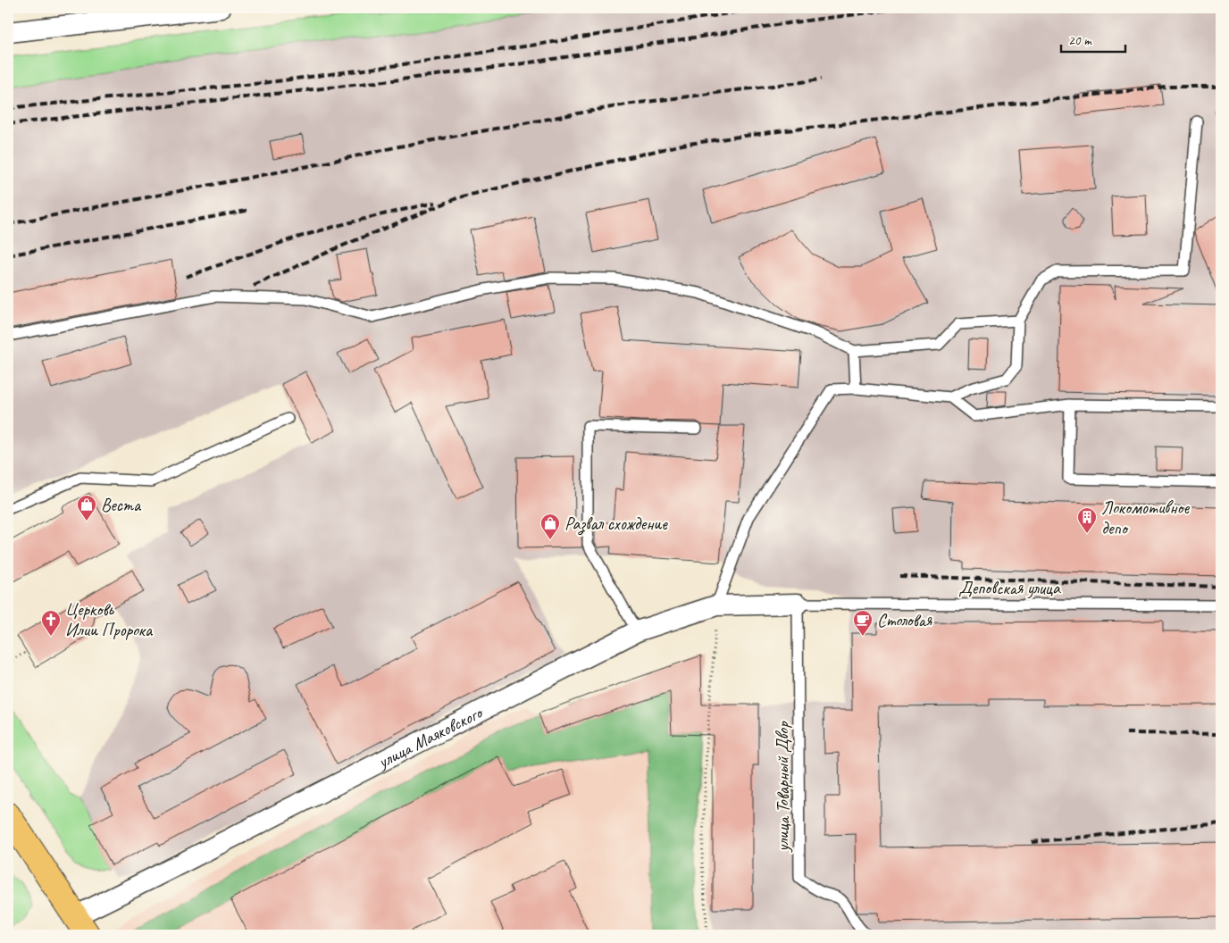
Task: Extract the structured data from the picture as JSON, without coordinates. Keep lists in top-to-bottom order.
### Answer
{
  "streets": {
    "street": ["улица Маяковского"],
    "lane": ["Деповская улица", "улица Товарный Двор"]
  },
  "crossings": [
    ["Деповская улица", "улица Маяковского"],
    ["Деповская улица", "улица Товарный Двор"],
    ["улица Маяковского", "улица Товарный Двор"]
  ],
  "places": {
    "shop": ["Веста", "Развал схождение"],
    "building": ["Локомотивное депо"],
    "church": ["Церковь Илии Пророка"],
    "cafe": ["Столовая"]
  },
  "scale_bar": "20 m"
}
